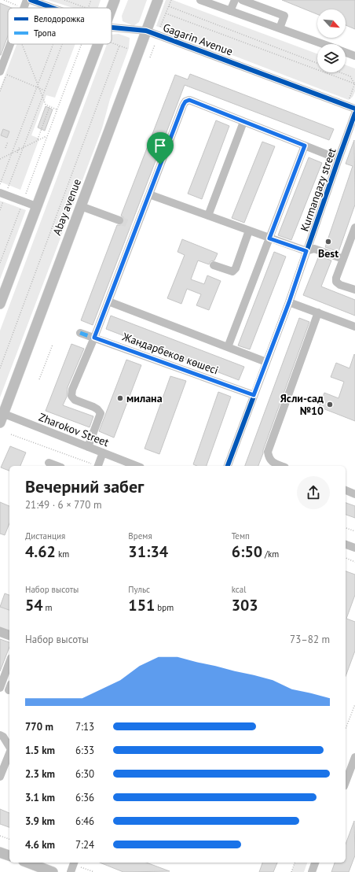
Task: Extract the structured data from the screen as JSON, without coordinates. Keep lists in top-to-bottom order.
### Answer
{
  "streets": {
    "main road": ["Abay avenue"],
    "street": [
      "Gagarin Avenue",
      "Kurmangazy street",
      "Жандарбеков көшесі",
      "Zharokov Street"
    ]
  },
  "crossings": [
    ["Gagarin Avenue", "Abay avenue"],
    ["Kurmangazy street", "Жандарбеков көшесі"],
    ["Abay avenue", "Zharokov Street"]
  ],
  "places": ["Best", "милана", "Ясли-сад №10"],
  "legend": ["Велодорожка", "Тропа"],
  "north": "bottom right",
  "page": {
    "heading": ["Вечерний забег", "21:49 · 6 × 770 m"],
    "stats": [
      ["Дистанция", "4.62 km"],
      ["Время", "31:34"],
      ["Темп", "6:50 /km"],
      ["Набор высоты", "54 m"],
      ["Пульс", "151 bpm"],
      ["kcal", "303"]
    ],
    "chart": ["Набор высоты", "73–82 m"],
    "list": [
      {
        "name": "770 m",
        "note": "7:13"
      },
      {
        "name": "1.5 km",
        "note": "6:33"
      },
      {
        "name": "2.3 km",
        "note": "6:30"
      },
      {
        "name": "3.1 km",
        "note": "6:36"
      },
      {
        "name": "3.9 km",
        "note": "6:46"
      },
      {
        "name": "4.6 km",
        "note": "7:24"
      }
    ]
  }
}
